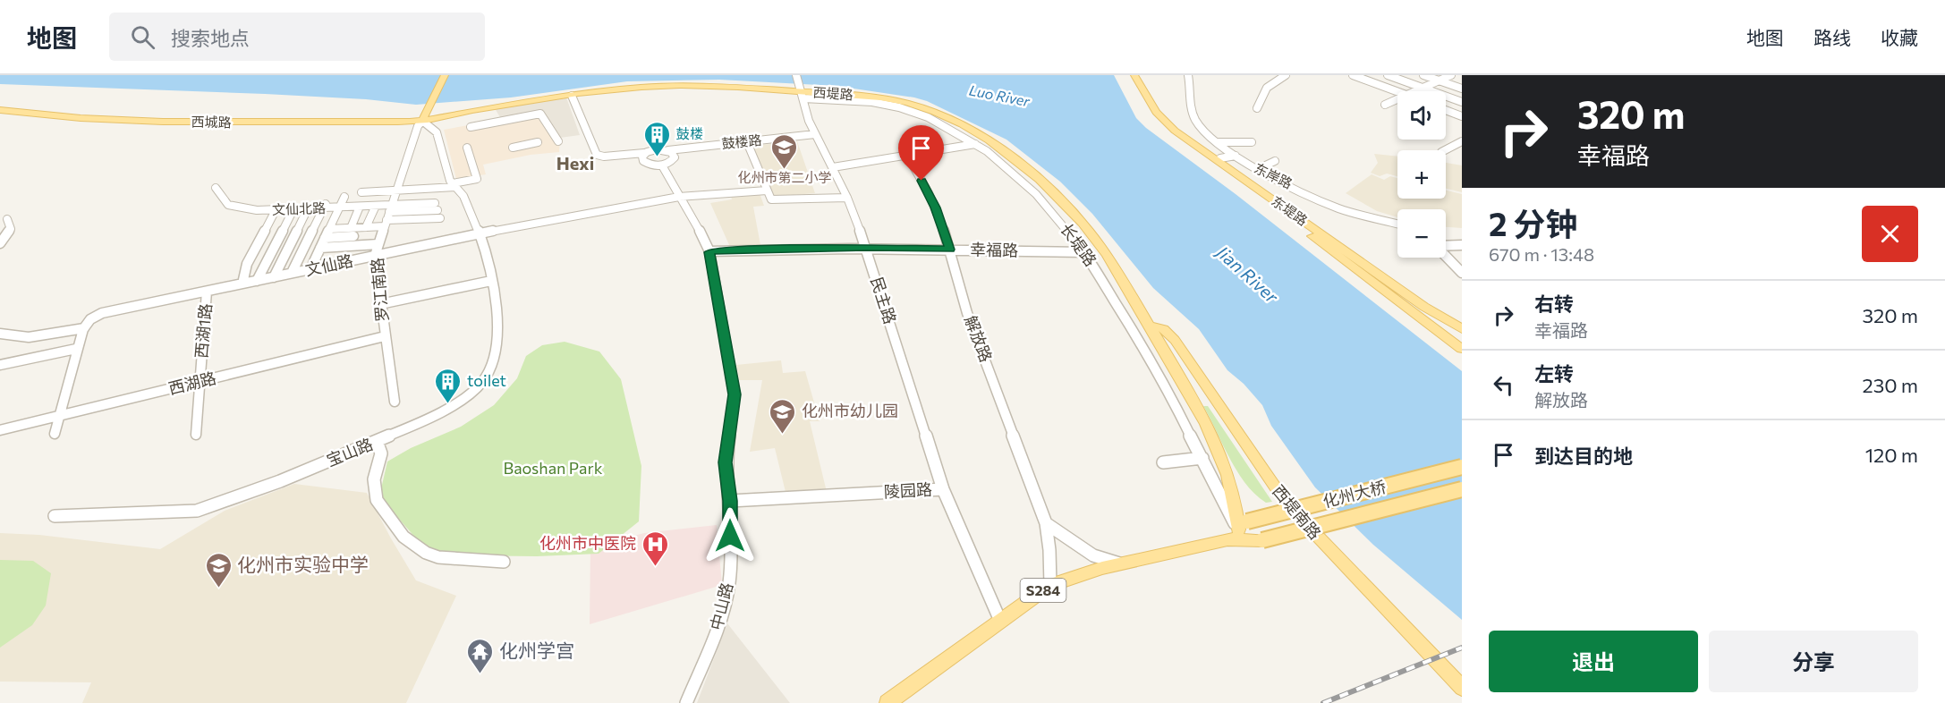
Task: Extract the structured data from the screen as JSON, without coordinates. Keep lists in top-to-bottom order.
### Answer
{
  "streets": {
    "main road": [
      "西堤路",
      "西城路",
      "东堤路",
      "化州大桥",
      "西堤南路",
      "S284"
    ],
    "street": [
      "鼓楼路",
      "东岸路",
      "文仙北路",
      "长堤路",
      "幸福路",
      "文仙路",
      "罗江南路",
      "民主路",
      "西湖1路",
      "解放路",
      "西湖路",
      "宝山路",
      "陵园路",
      "中山路"
    ]
  },
  "crossings": [
    ["西堤路", "西城路"],
    ["西堤路", "鼓楼路"],
    ["西堤路", "长堤路"],
    ["西堤路", "罗江南路"],
    ["西堤路", "民主路"],
    ["西堤路", "宝山路"],
    ["西堤路", "化州大桥"],
    ["西堤路", "西堤南路"],
    ["西堤路", "S284"],
    ["西城路", "罗江南路"],
    ["西城路", "宝山路"],
    ["鼓楼路", "民主路"],
    ["文仙北路", "罗江南路"],
    ["长堤路", "幸福路"],
    ["长堤路", "民主路"],
    ["长堤路", "化州大桥"],
    ["长堤路", "S284"],
    ["幸福路", "民主路"],
    ["幸福路", "解放路"],
    ["幸福路", "中山路"],
    ["文仙路", "罗江南路"],
    ["文仙路", "西湖1路"],
    ["文仙路", "宝山路"],
    ["文仙路", "中山路"],
    ["罗江南路", "西湖路"],
    ["罗江南路", "宝山路"],
    ["民主路", "陵园路"],
    ["西湖1路", "西湖路"],
    ["解放路", "S284"],
    ["陵园路", "S284"],
    ["陵园路", "中山路"],
    ["化州大桥", "S284"]
  ],
  "districts": ["Hexi"],
  "water": ["Luo River", "Jian River"],
  "parks": ["Baoshan Park"],
  "places": {
    "building": ["鼓楼", "toilet"],
    "school or university": ["化州市第二小学", "化州市幼儿园", "化州市实验中学"],
    "hospital": ["化州市中医院"],
    "temple": ["化州学宫"]
  },
  "page": {
    "header": "地图",
    "search": "搜索地点",
    "nav": ["地图", "路线", "收藏"],
    "turn": ["320 m", "幸福路"],
    "map_buttons": ["+", "−"],
    "heading": ["2 分钟", "670 m · 13:48"],
    "list": [
      {
        "name": "右转",
        "note": "幸福路",
        "value": "320 m"
      },
      {
        "name": "左转",
        "note": "解放路",
        "value": "230 m"
      },
      {
        "name": "到达目的地",
        "value": "120 m"
      }
    ],
    "buttons": ["退出", "分享"]
  }
}
